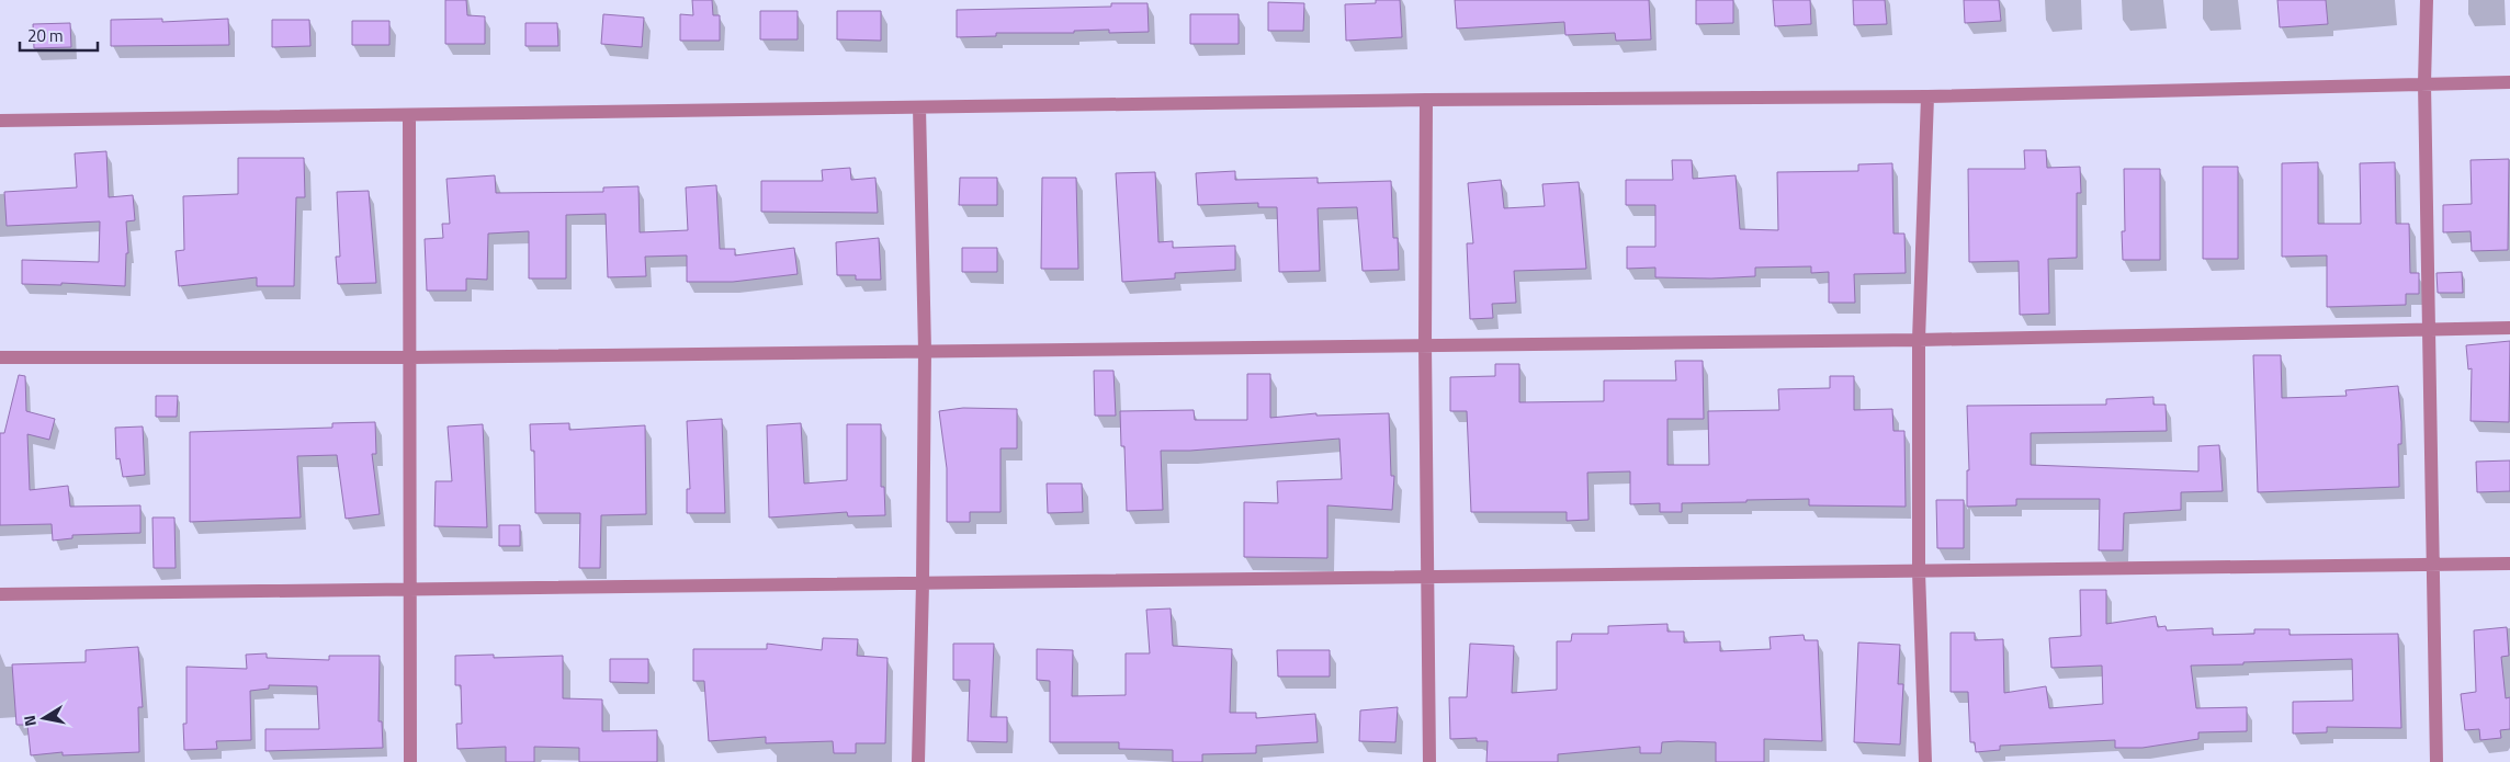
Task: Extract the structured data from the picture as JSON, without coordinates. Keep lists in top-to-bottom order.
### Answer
{
  "scale_bar": "20 m",
  "north": "left"
}
